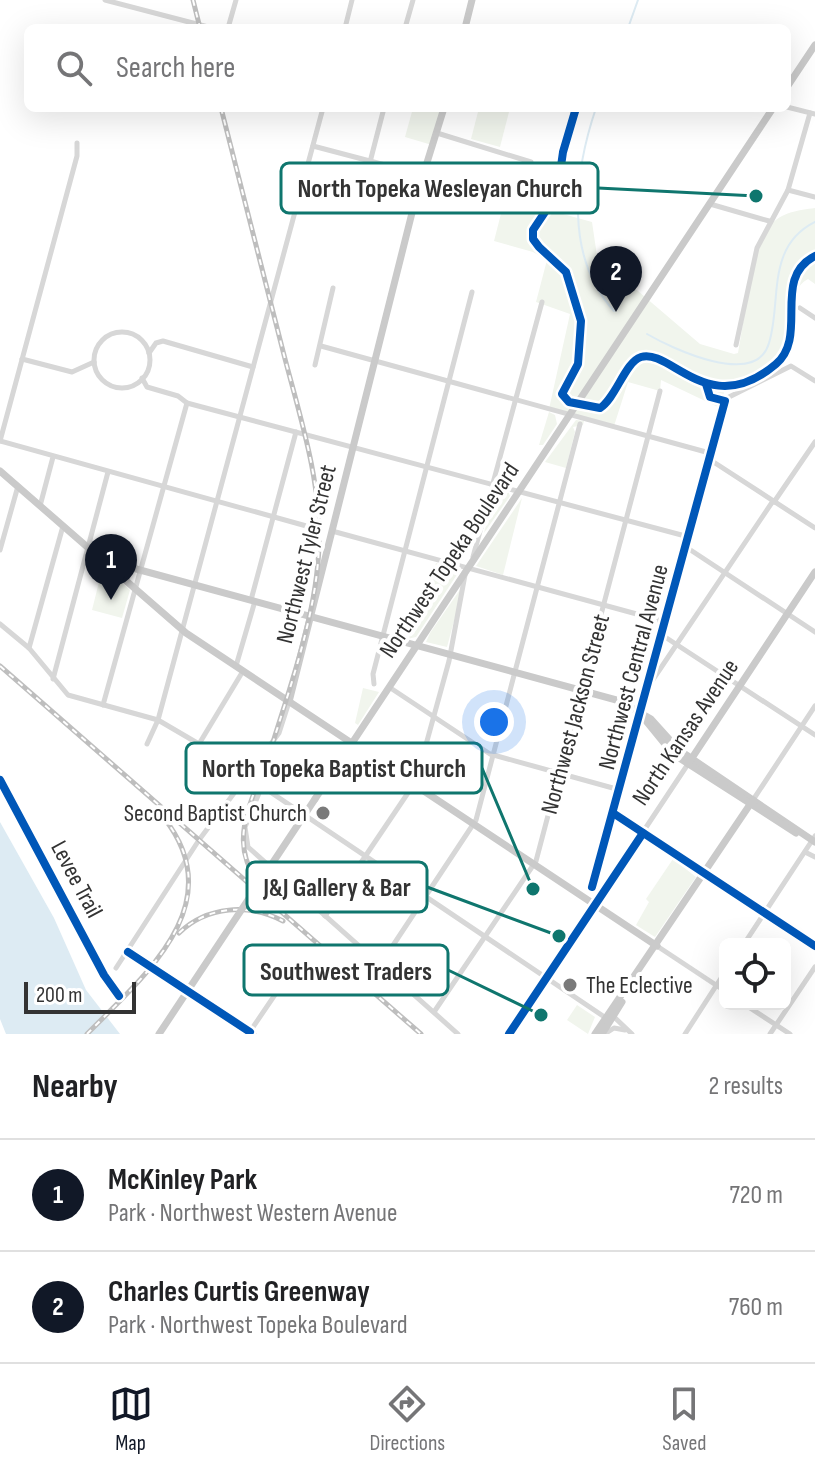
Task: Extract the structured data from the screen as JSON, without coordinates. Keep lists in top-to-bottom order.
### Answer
{
  "streets": {
    "main road": ["Northwest Tyler Street", "Northwest Topeka Boulevard", "North Kansas Avenue"],
    "street": ["Northwest Central Avenue", "Northwest Jackson Street"],
    "cycle path": ["Levee Trail"]
  },
  "places": [
    "North Topeka Wesleyan Church",
    "Second Baptist Church",
    "North Topeka Baptist Church",
    "J&J Gallery & Bar",
    "The Eclective",
    "Southwest Traders"
  ],
  "scale_bar": "200 m",
  "page": {
    "search": "Search here",
    "pins": ["2", "1"],
    "scale": "200 m",
    "heading": ["Nearby", "2 results"],
    "list": [
      {
        "mark": "1",
        "name": "McKinley Park",
        "note": "Park · Northwest Western Avenue",
        "value": "720 m"
      },
      {
        "mark": "2",
        "name": "Charles Curtis Greenway",
        "note": "Park · Northwest Topeka Boulevard",
        "value": "760 m"
      }
    ],
    "nav": ["Map", "Directions", "Saved"]
  }
}
